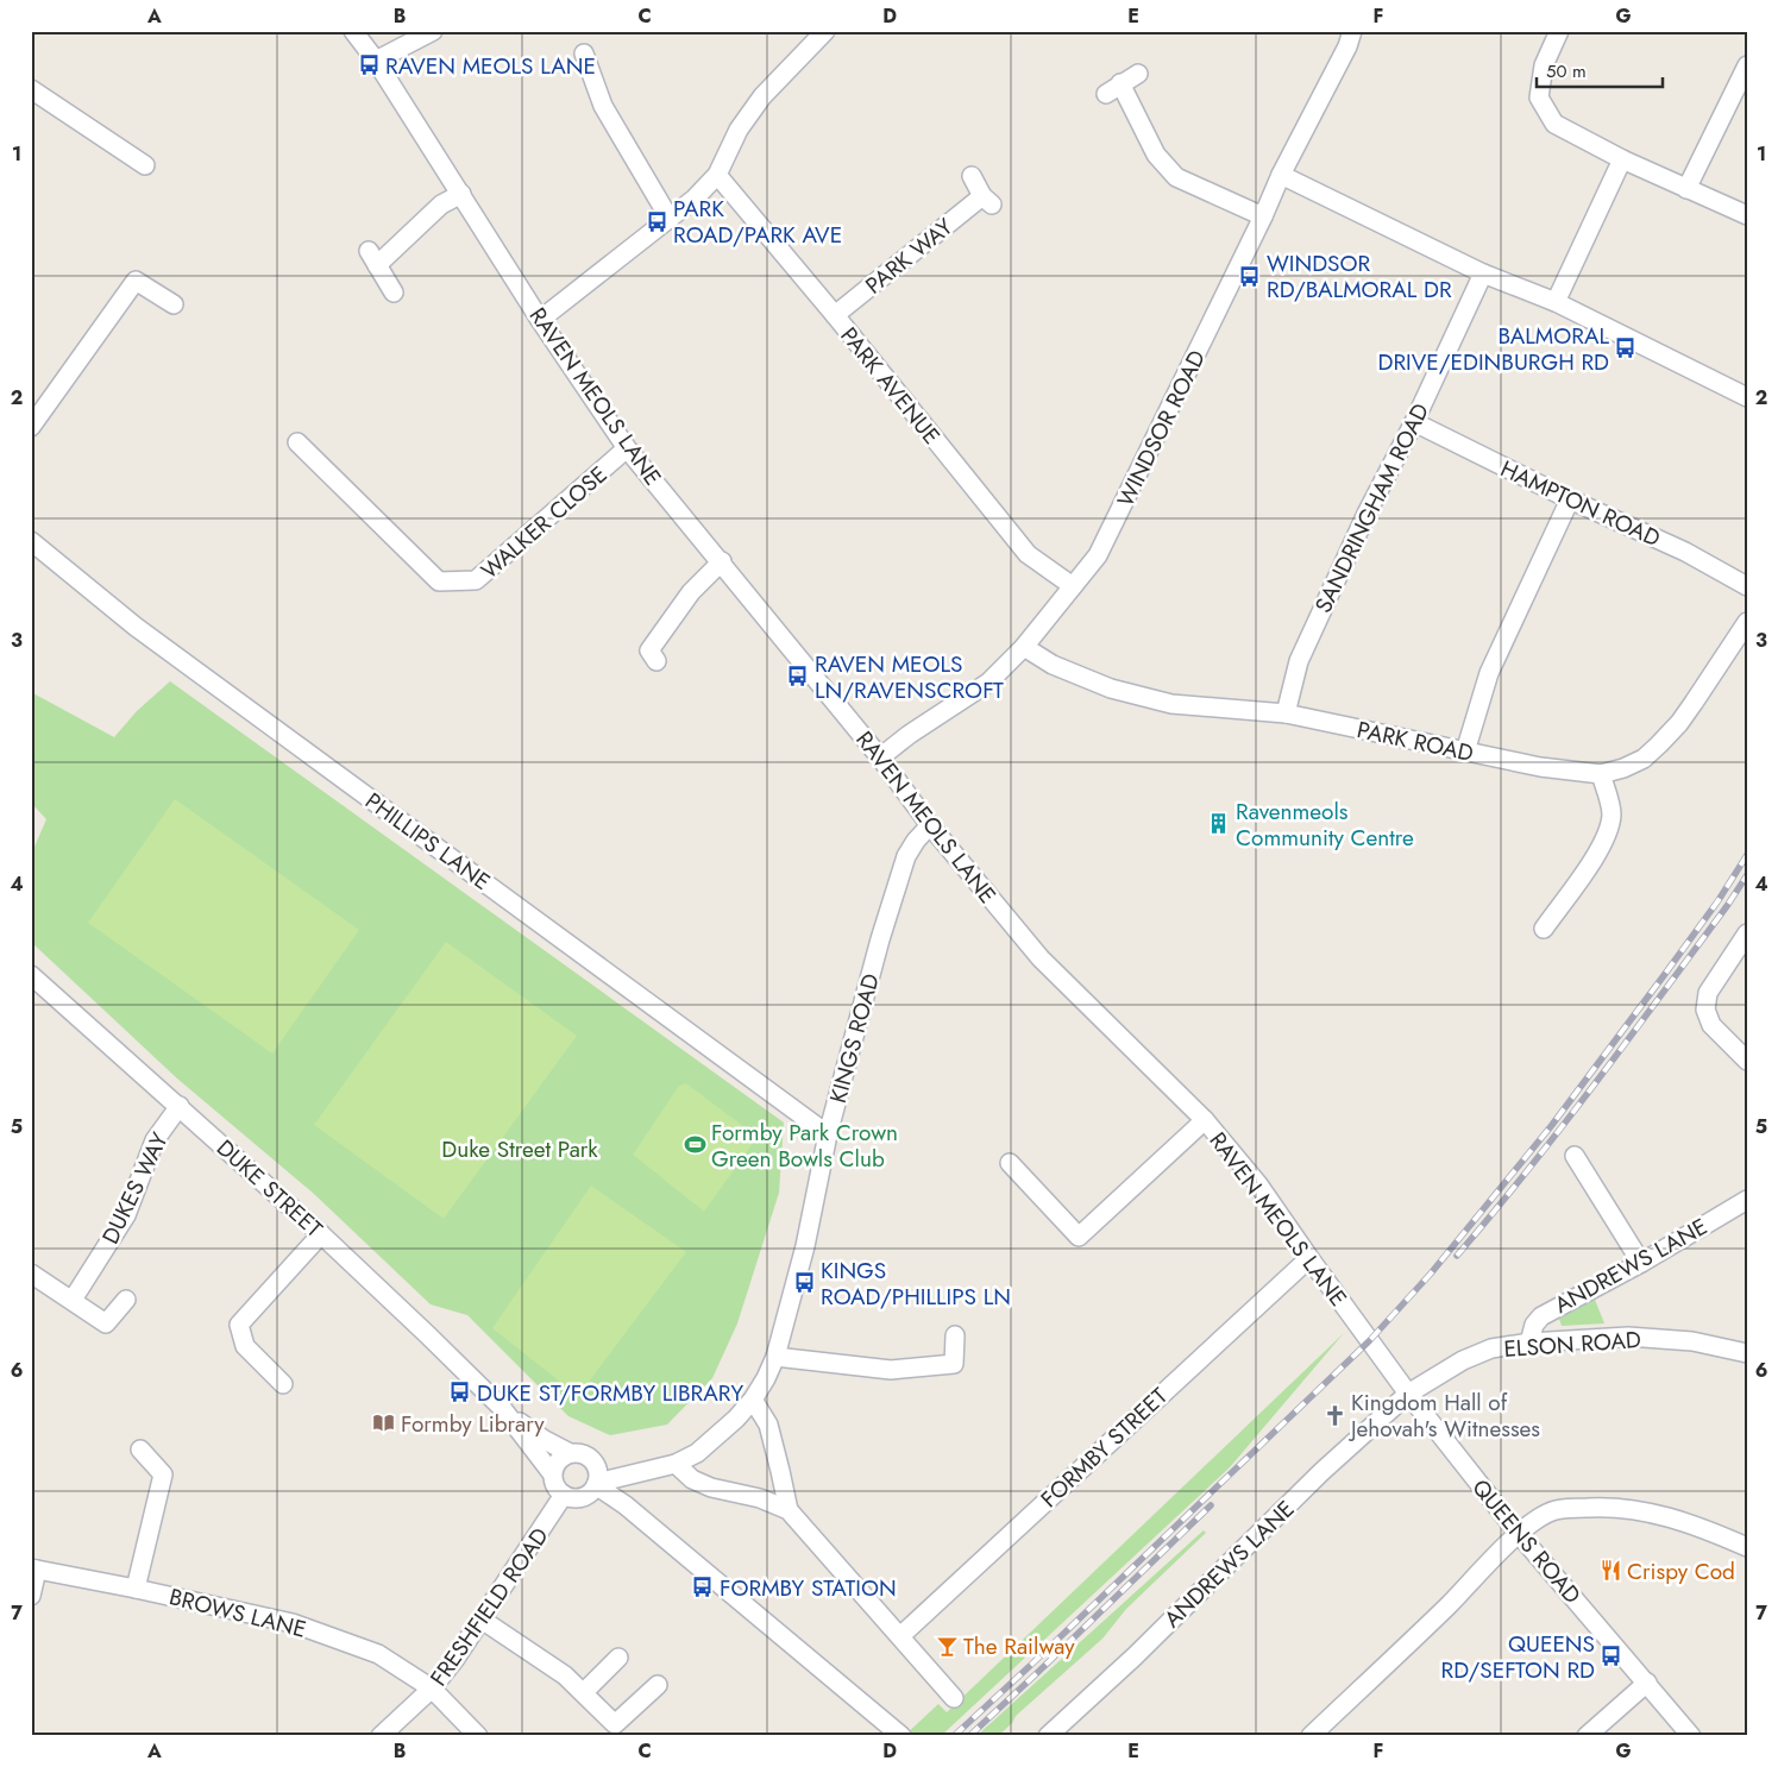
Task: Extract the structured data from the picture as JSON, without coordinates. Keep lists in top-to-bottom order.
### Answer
{
  "streets": {
    "street": [
      "PARK WAY",
      "PARK AVENUE",
      "RAVEN MEOLS LANE",
      "WINDSOR ROAD",
      "HAMPTON ROAD",
      "SANDRINGHAM ROAD",
      "WALKER CLOSE",
      "PARK ROAD",
      "PHILLIPS LANE",
      "KINGS ROAD",
      "DUKES WAY",
      "DUKE STREET",
      "ANDREWS LANE",
      "ELSON ROAD",
      "FORMBY STREET",
      "QUEENS ROAD",
      "FRESHFIELD ROAD",
      "BROWS LANE"
    ]
  },
  "crossings": [
    ["PARK WAY", "PARK AVENUE"],
    ["PARK AVENUE", "WINDSOR ROAD"],
    ["RAVEN MEOLS LANE", "WINDSOR ROAD"],
    ["RAVEN MEOLS LANE", "WALKER CLOSE"],
    ["RAVEN MEOLS LANE", "KINGS ROAD"],
    ["RAVEN MEOLS LANE", "FORMBY STREET"],
    ["RAVEN MEOLS LANE", "QUEENS ROAD"],
    ["WINDSOR ROAD", "PARK ROAD"],
    ["HAMPTON ROAD", "SANDRINGHAM ROAD"],
    ["SANDRINGHAM ROAD", "PARK ROAD"],
    ["PHILLIPS LANE", "KINGS ROAD"],
    ["KINGS ROAD", "DUKE STREET"],
    ["KINGS ROAD", "FRESHFIELD ROAD"],
    ["DUKES WAY", "DUKE STREET"],
    ["DUKE STREET", "FRESHFIELD ROAD"],
    ["ANDREWS LANE", "ELSON ROAD"],
    ["ANDREWS LANE", "QUEENS ROAD"],
    ["ELSON ROAD", "QUEENS ROAD"],
    ["FRESHFIELD ROAD", "BROWS LANE"]
  ],
  "parks": ["Duke Street Park"],
  "places": {
    "bus stop": [
      "RAVEN MEOLS LANE",
      "PARK ROAD/PARK AVE",
      "WINDSOR RD/BALMORAL DR",
      "BALMORAL DRIVE/EDINBURGH RD",
      "RAVEN MEOLS LN/RAVENSCROFT",
      "KINGS ROAD/PHILLIPS LN",
      "DUKE ST/FORMBY LIBRARY",
      "FORMBY STATION",
      "QUEENS RD/SEFTON RD"
    ],
    "building": ["Ravenmeols Community Centre"],
    "sports": ["Formby Park Crown Green Bowls Club"],
    "church": ["Kingdom Hall of Jehovah's Witnesses"],
    "library": ["Formby Library"],
    "restaurant": ["Crispy Cod"],
    "bar": ["The Railway"]
  },
  "scale_bar": "50 m",
  "grid": {
    "columns": [
      "A",
      "B",
      "C",
      "D",
      "E",
      "F",
      "G"
    ],
    "rows": [
      "1",
      "2",
      "3",
      "4",
      "5",
      "6",
      "7"
    ]
  }
}
